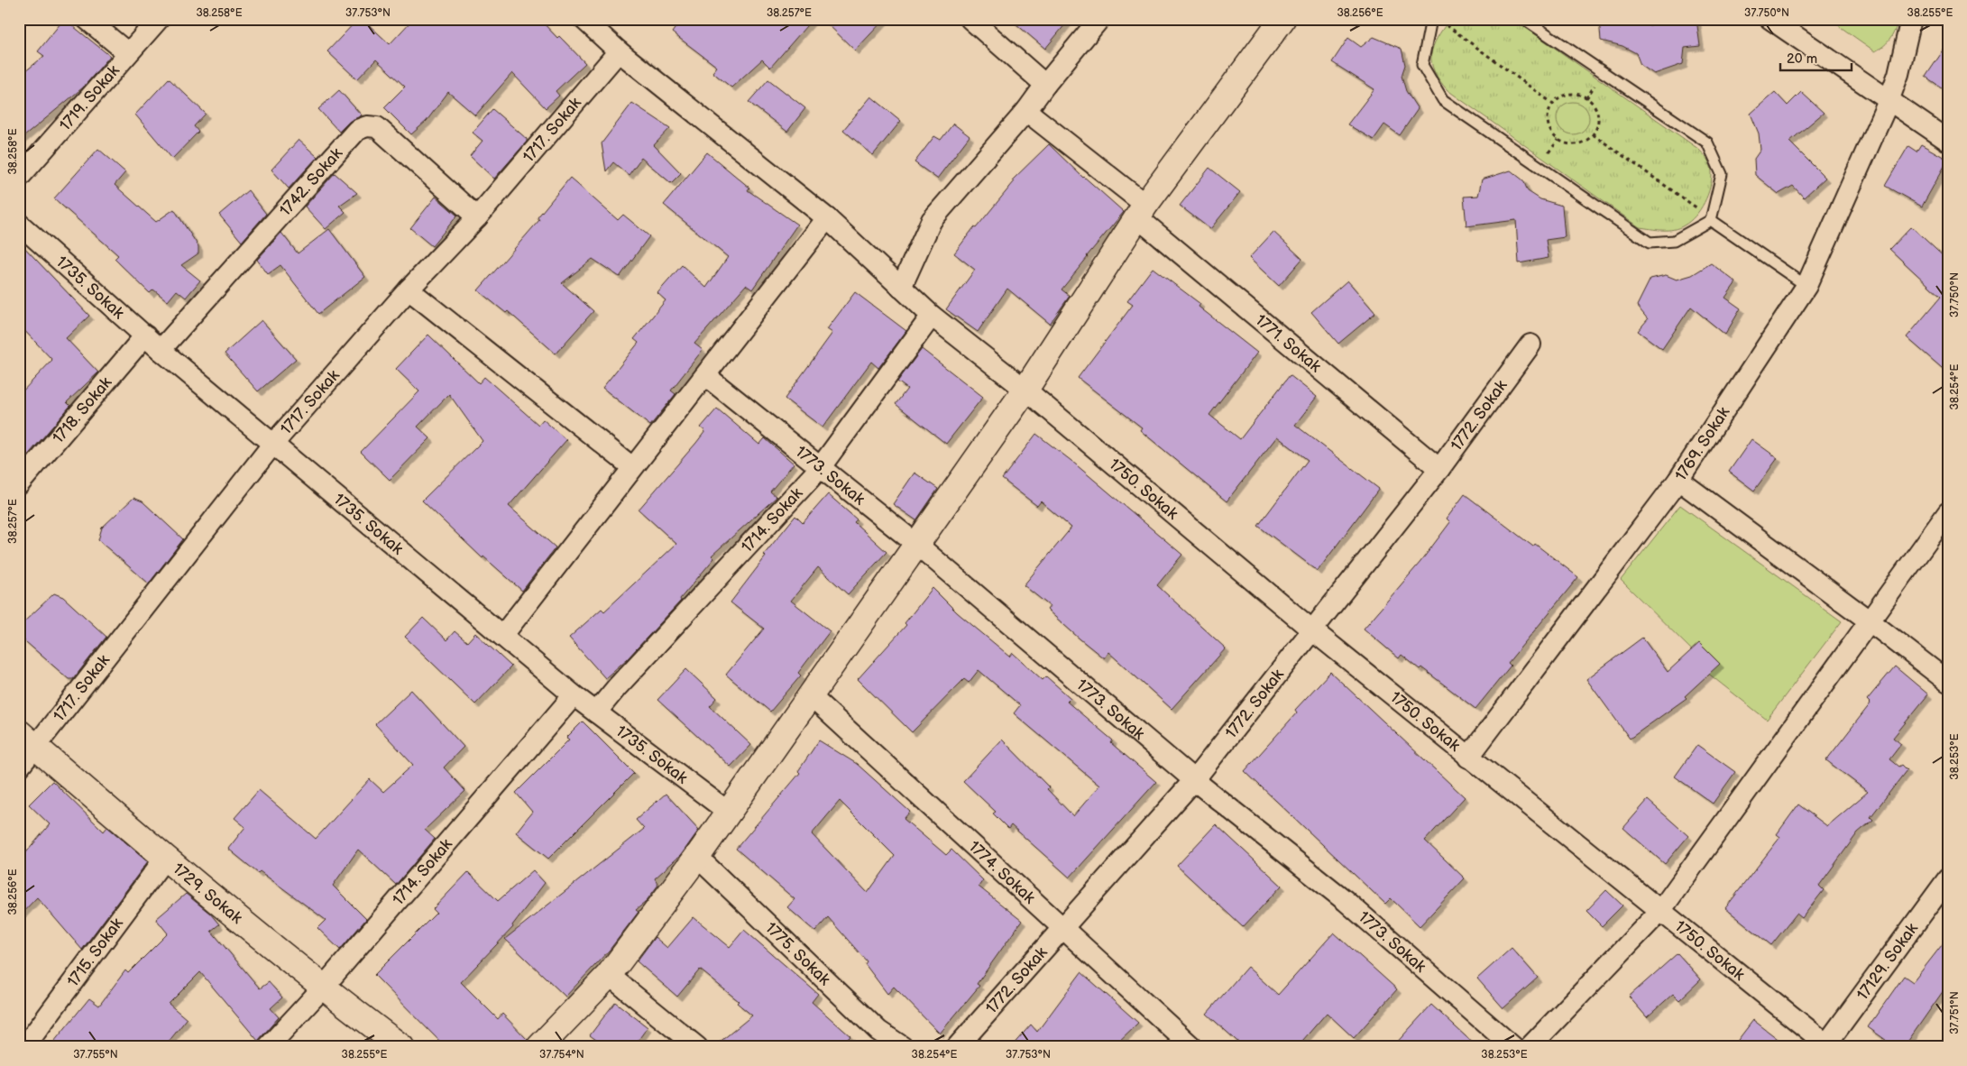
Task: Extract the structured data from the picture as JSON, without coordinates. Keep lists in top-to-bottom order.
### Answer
{
  "streets": {
    "street": [
      "1719. Sokak",
      "1717. Sokak",
      "1742. Sokak",
      "1735. Sokak",
      "1771. Sokak",
      "1718. Sokak",
      "1772. Sokak",
      "1769. Sokak",
      "1773. Sokak",
      "1750. Sokak",
      "1714. Sokak",
      "1774. Sokak",
      "1729. Sokak",
      "1715. Sokak",
      "1775. Sokak",
      "17129. Sokak"
    ]
  },
  "crossings": [
    ["1717. Sokak", "1742. Sokak"],
    ["1717. Sokak", "1735. Sokak"],
    ["1717. Sokak", "1750. Sokak"],
    ["1717. Sokak", "1729. Sokak"],
    ["1742. Sokak", "1735. Sokak"],
    ["1735. Sokak", "1718. Sokak"],
    ["1735. Sokak", "1714. Sokak"],
    ["1771. Sokak", "1772. Sokak"],
    ["1772. Sokak", "1773. Sokak"],
    ["1772. Sokak", "1750. Sokak"],
    ["1772. Sokak", "1774. Sokak"],
    ["1769. Sokak", "1750. Sokak"],
    ["1773. Sokak", "1714. Sokak"],
    ["1750. Sokak", "1714. Sokak"],
    ["1750. Sokak", "17129. Sokak"],
    ["1714. Sokak", "1729. Sokak"],
    ["1729. Sokak", "1715. Sokak"]
  ],
  "scale_bar": "20 m",
  "coordinates": [
    "38.258°E",
    "37.753°N",
    "38.257°E",
    "38.256°E",
    "37.750°N",
    "38.255°E",
    "38.254°E",
    "38.253°E",
    "37.751°N",
    "37.755°N",
    "37.754°N"
  ]
}
